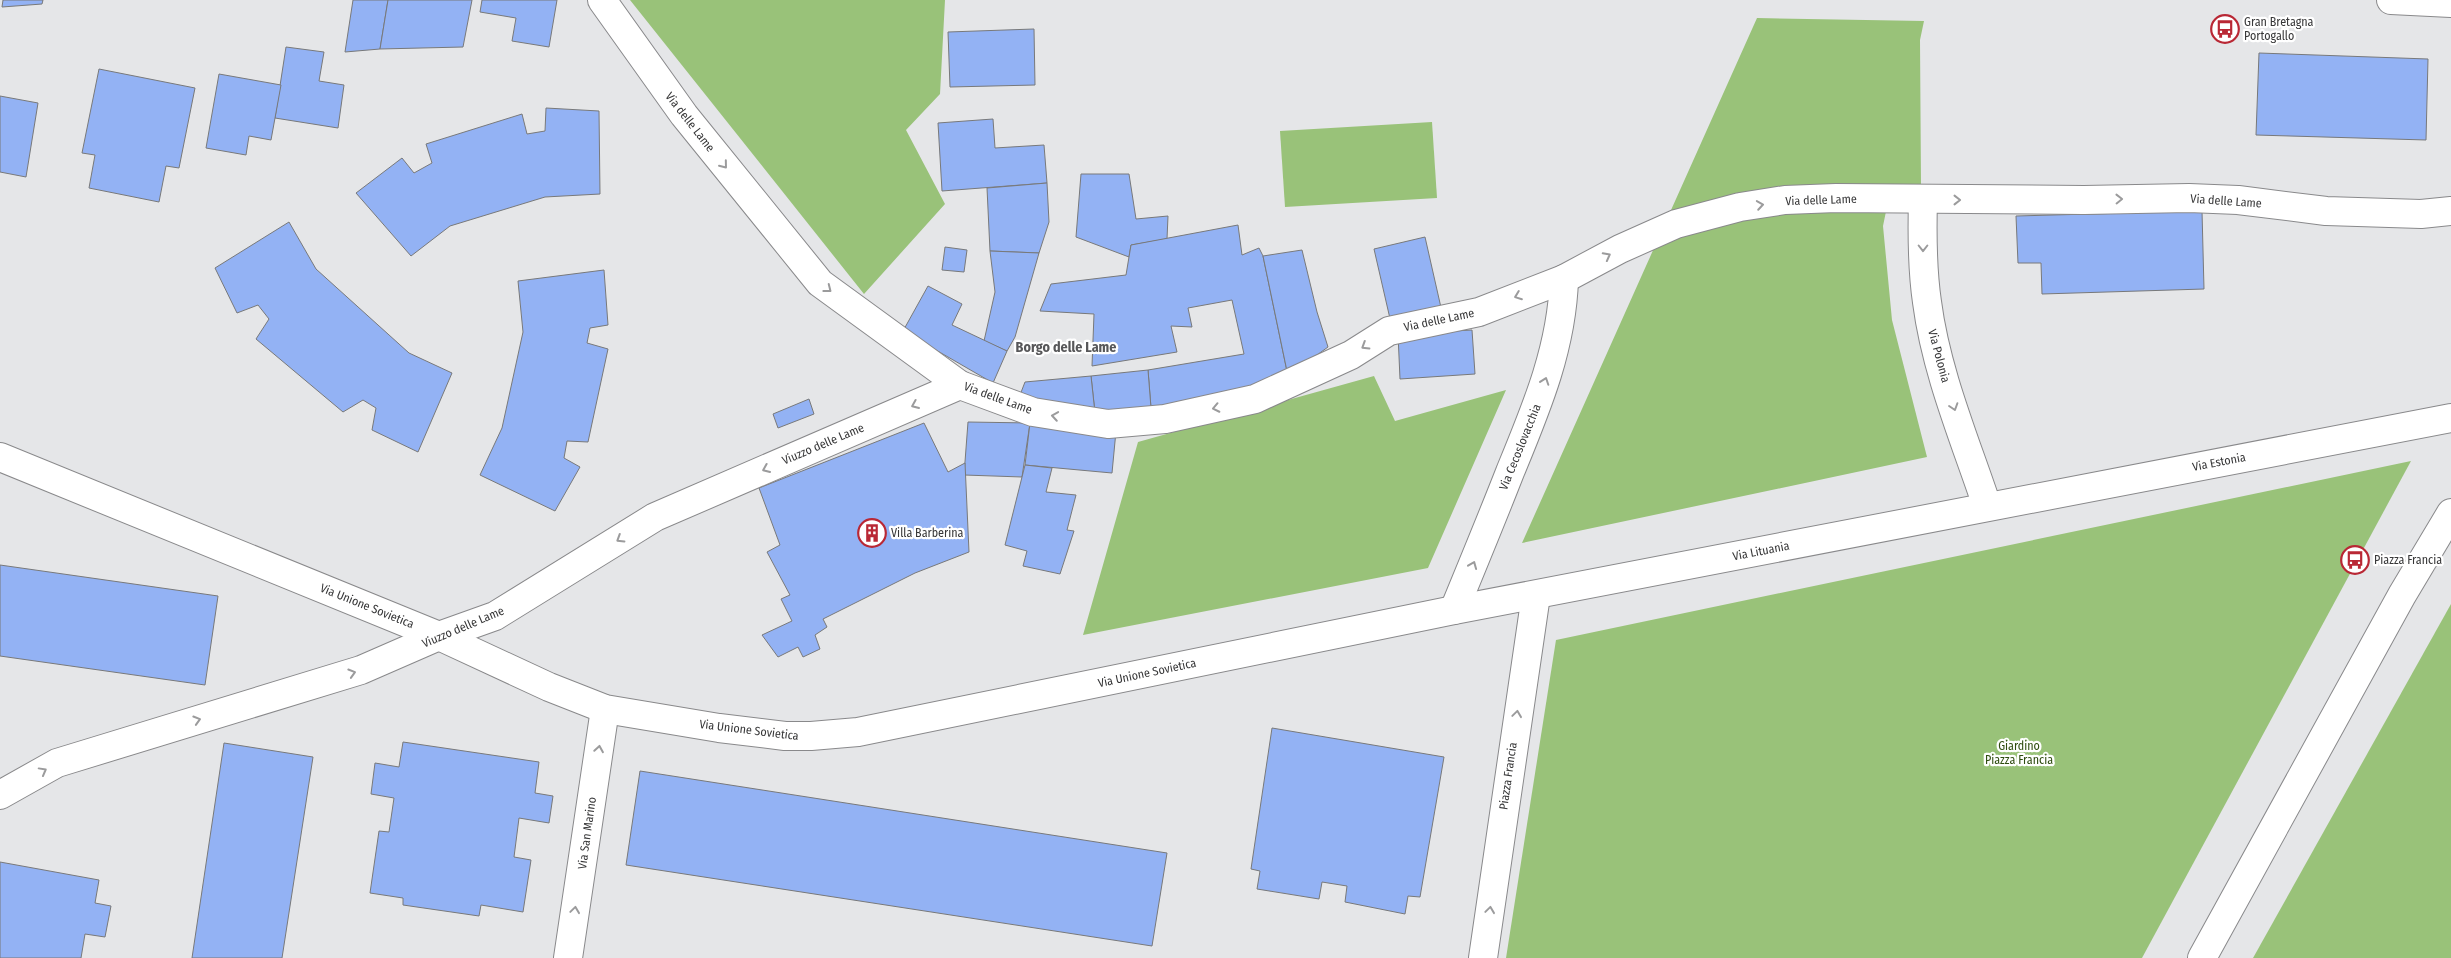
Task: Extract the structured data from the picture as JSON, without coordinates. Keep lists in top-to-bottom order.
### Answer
{
  "streets": {
    "street": [
      "Via delle Lame",
      "Via Polonia",
      "Viuzzo delle Lame",
      "Via Cecoslovacchia",
      "Via Estonia",
      "Via Lituania",
      "Via Unione Sovietica",
      "Piazza Francia",
      "Via San Marino"
    ]
  },
  "crossings": [
    ["Via delle Lame", "Via Polonia"],
    ["Via delle Lame", "Viuzzo delle Lame"],
    ["Via delle Lame", "Via Cecoslovacchia"],
    ["Via Polonia", "Via Estonia"],
    ["Via Polonia", "Via Lituania"],
    ["Viuzzo delle Lame", "Via Unione Sovietica"],
    ["Via Cecoslovacchia", "Via Unione Sovietica"],
    ["Via Estonia", "Via Lituania"],
    ["Via Lituania", "Via Unione Sovietica"],
    ["Via Lituania", "Piazza Francia"],
    ["Via Unione Sovietica", "Piazza Francia"],
    ["Via Unione Sovietica", "Via San Marino"]
  ],
  "one_way": [
    "Via Polonia",
    "Via Cecoslovacchia",
    "Piazza Francia",
    "Via San Marino"
  ],
  "districts": ["Borgo delle Lame"],
  "parks": ["Giardino Piazza Francia"],
  "places": {
    "bus stop": ["Gran Bretagna Portogallo", "Piazza Francia"],
    "building": ["Villa Barberina"]
  }
}
